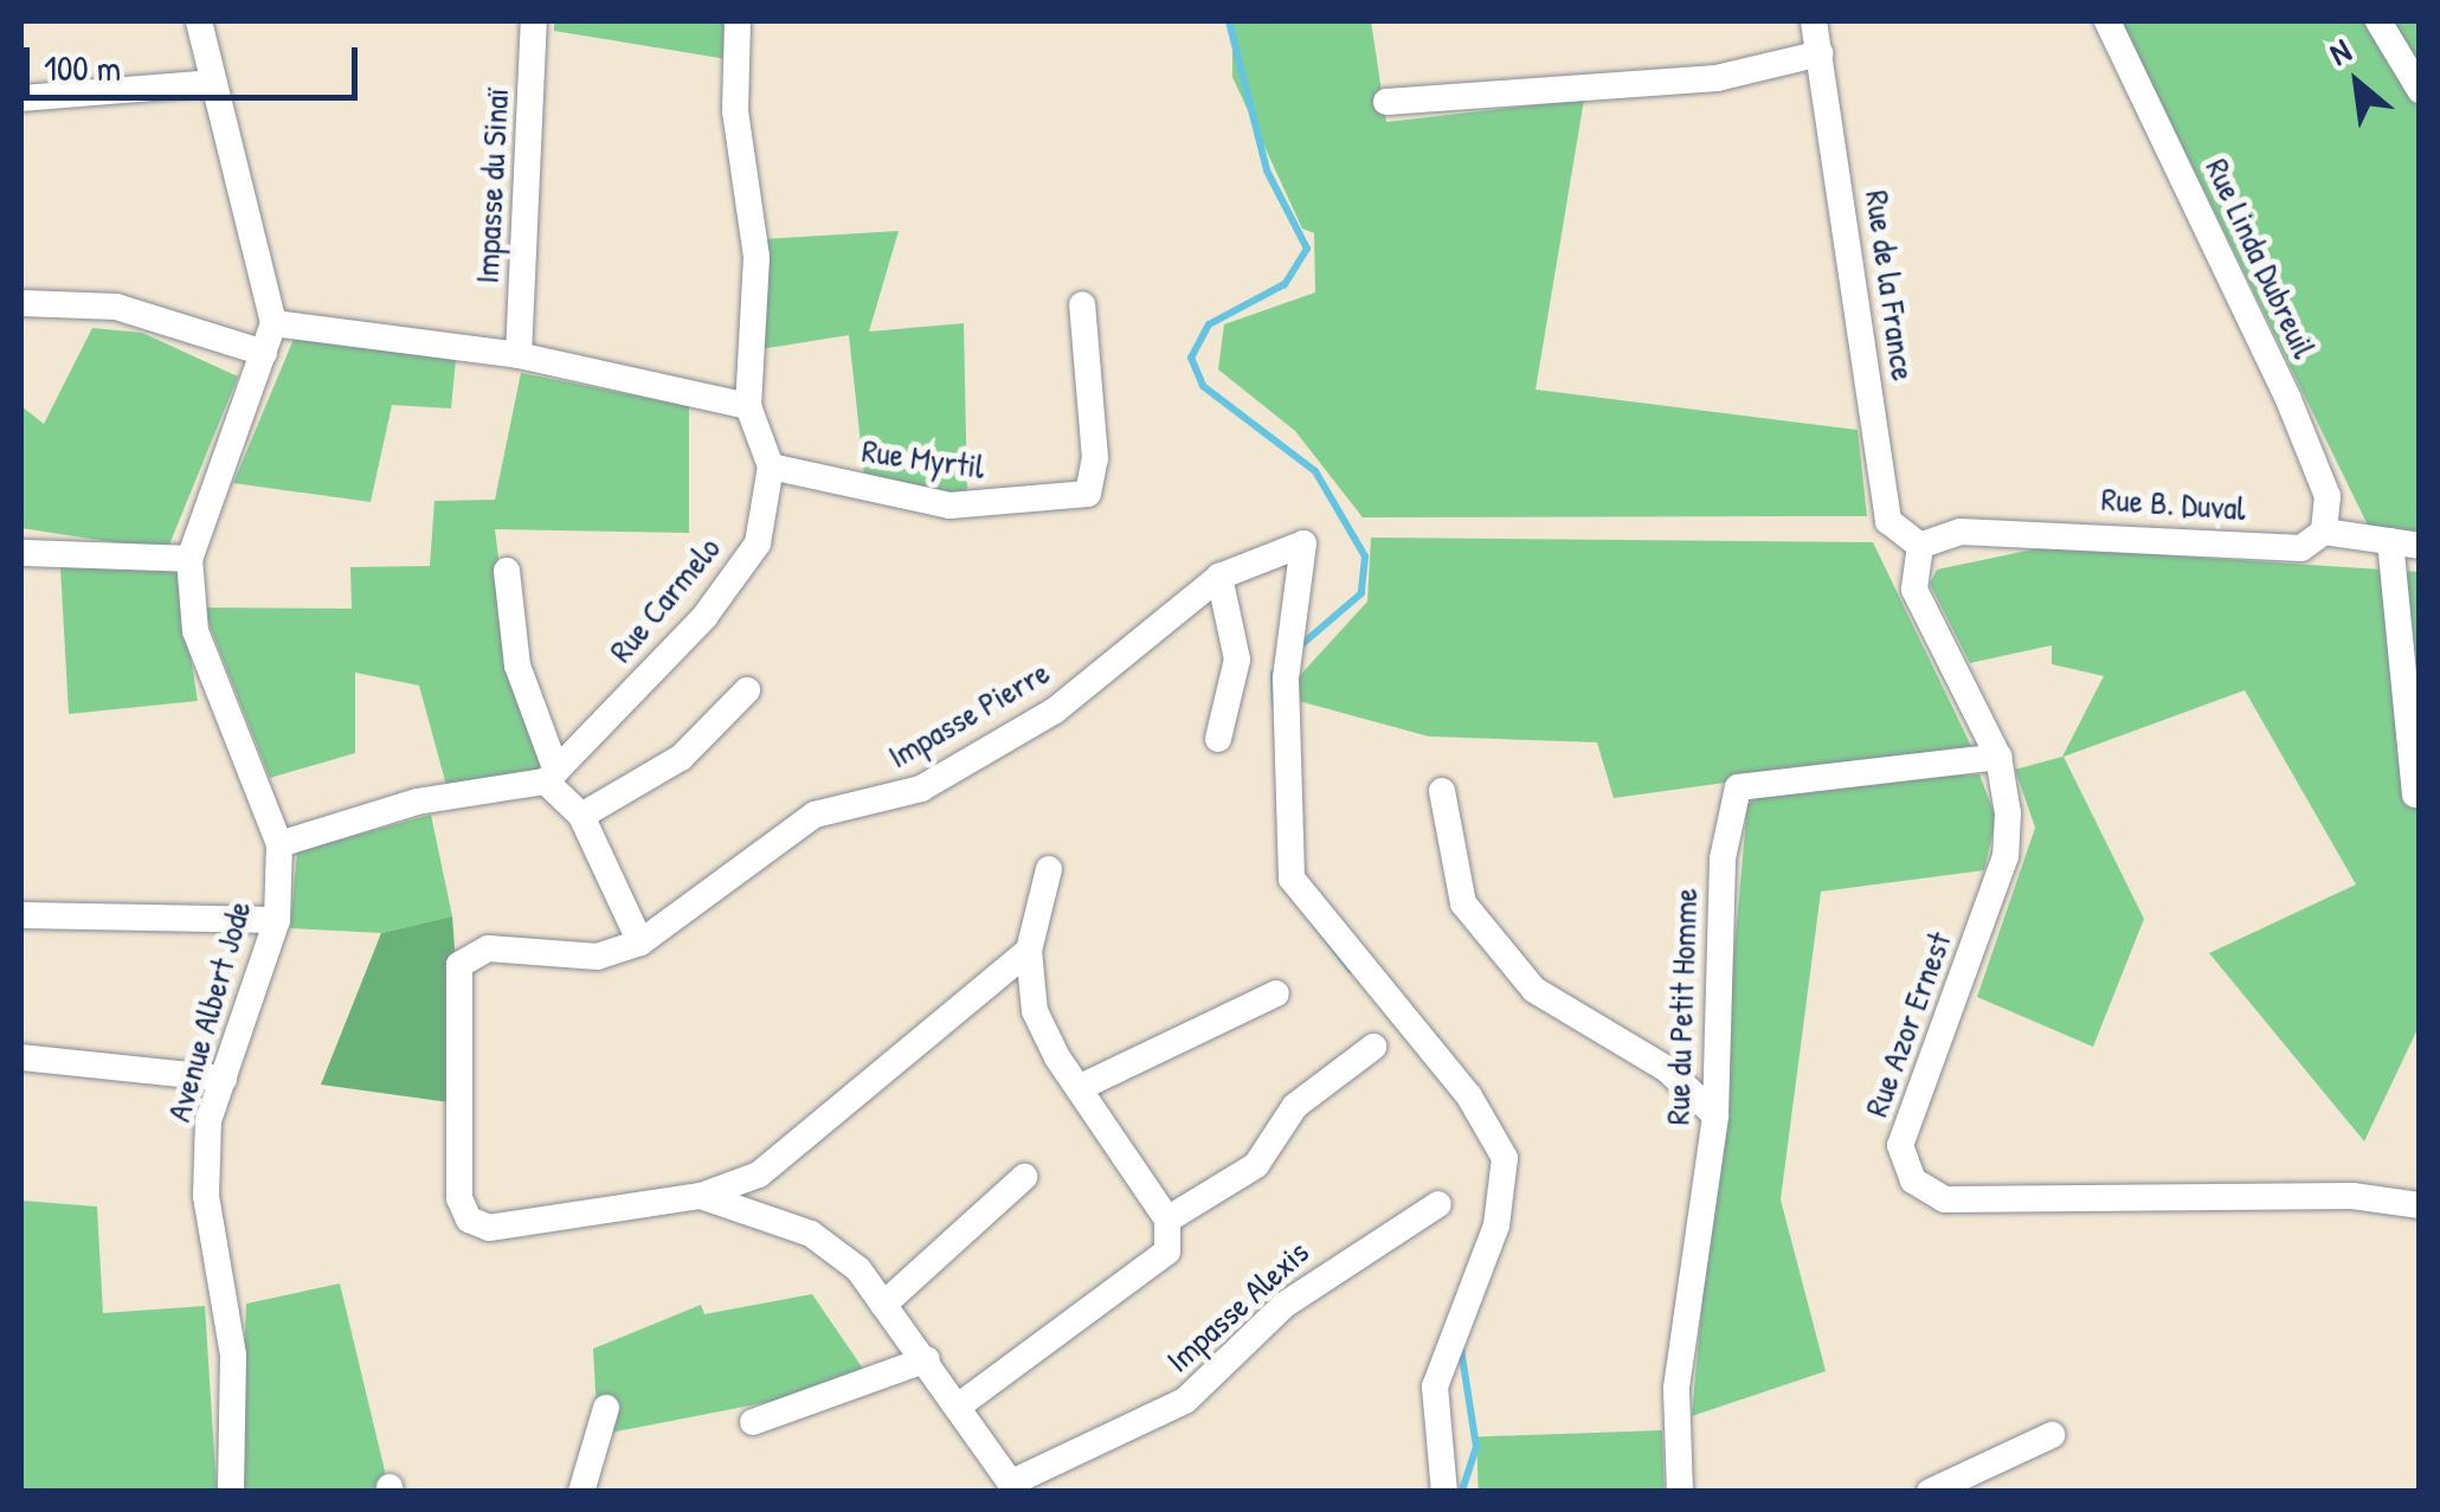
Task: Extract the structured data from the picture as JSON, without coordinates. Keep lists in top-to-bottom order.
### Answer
{
  "streets": {
    "street": [
      "Impasse du Sinaï",
      "Rue Linda Dubreuil",
      "Rue de la France",
      "Rue Myrtil",
      "Rue B. Duval",
      "Rue Carmelo",
      "Impasse Pierre",
      "Rue du Petit Homme",
      "Avenue Albert Jode",
      "Rue Azor Ernest",
      "Impasse Alexis"
    ]
  },
  "crossings": [
    ["Rue Linda Dubreuil", "Rue B. Duval"],
    ["Rue de la France", "Rue B. Duval"],
    ["Rue de la France", "Rue Azor Ernest"],
    ["Rue Myrtil", "Rue Carmelo"],
    ["Rue B. Duval", "Rue Azor Ernest"],
    ["Rue du Petit Homme", "Rue Azor Ernest"]
  ],
  "scale_bar": "100 m",
  "north": "top left"
}
